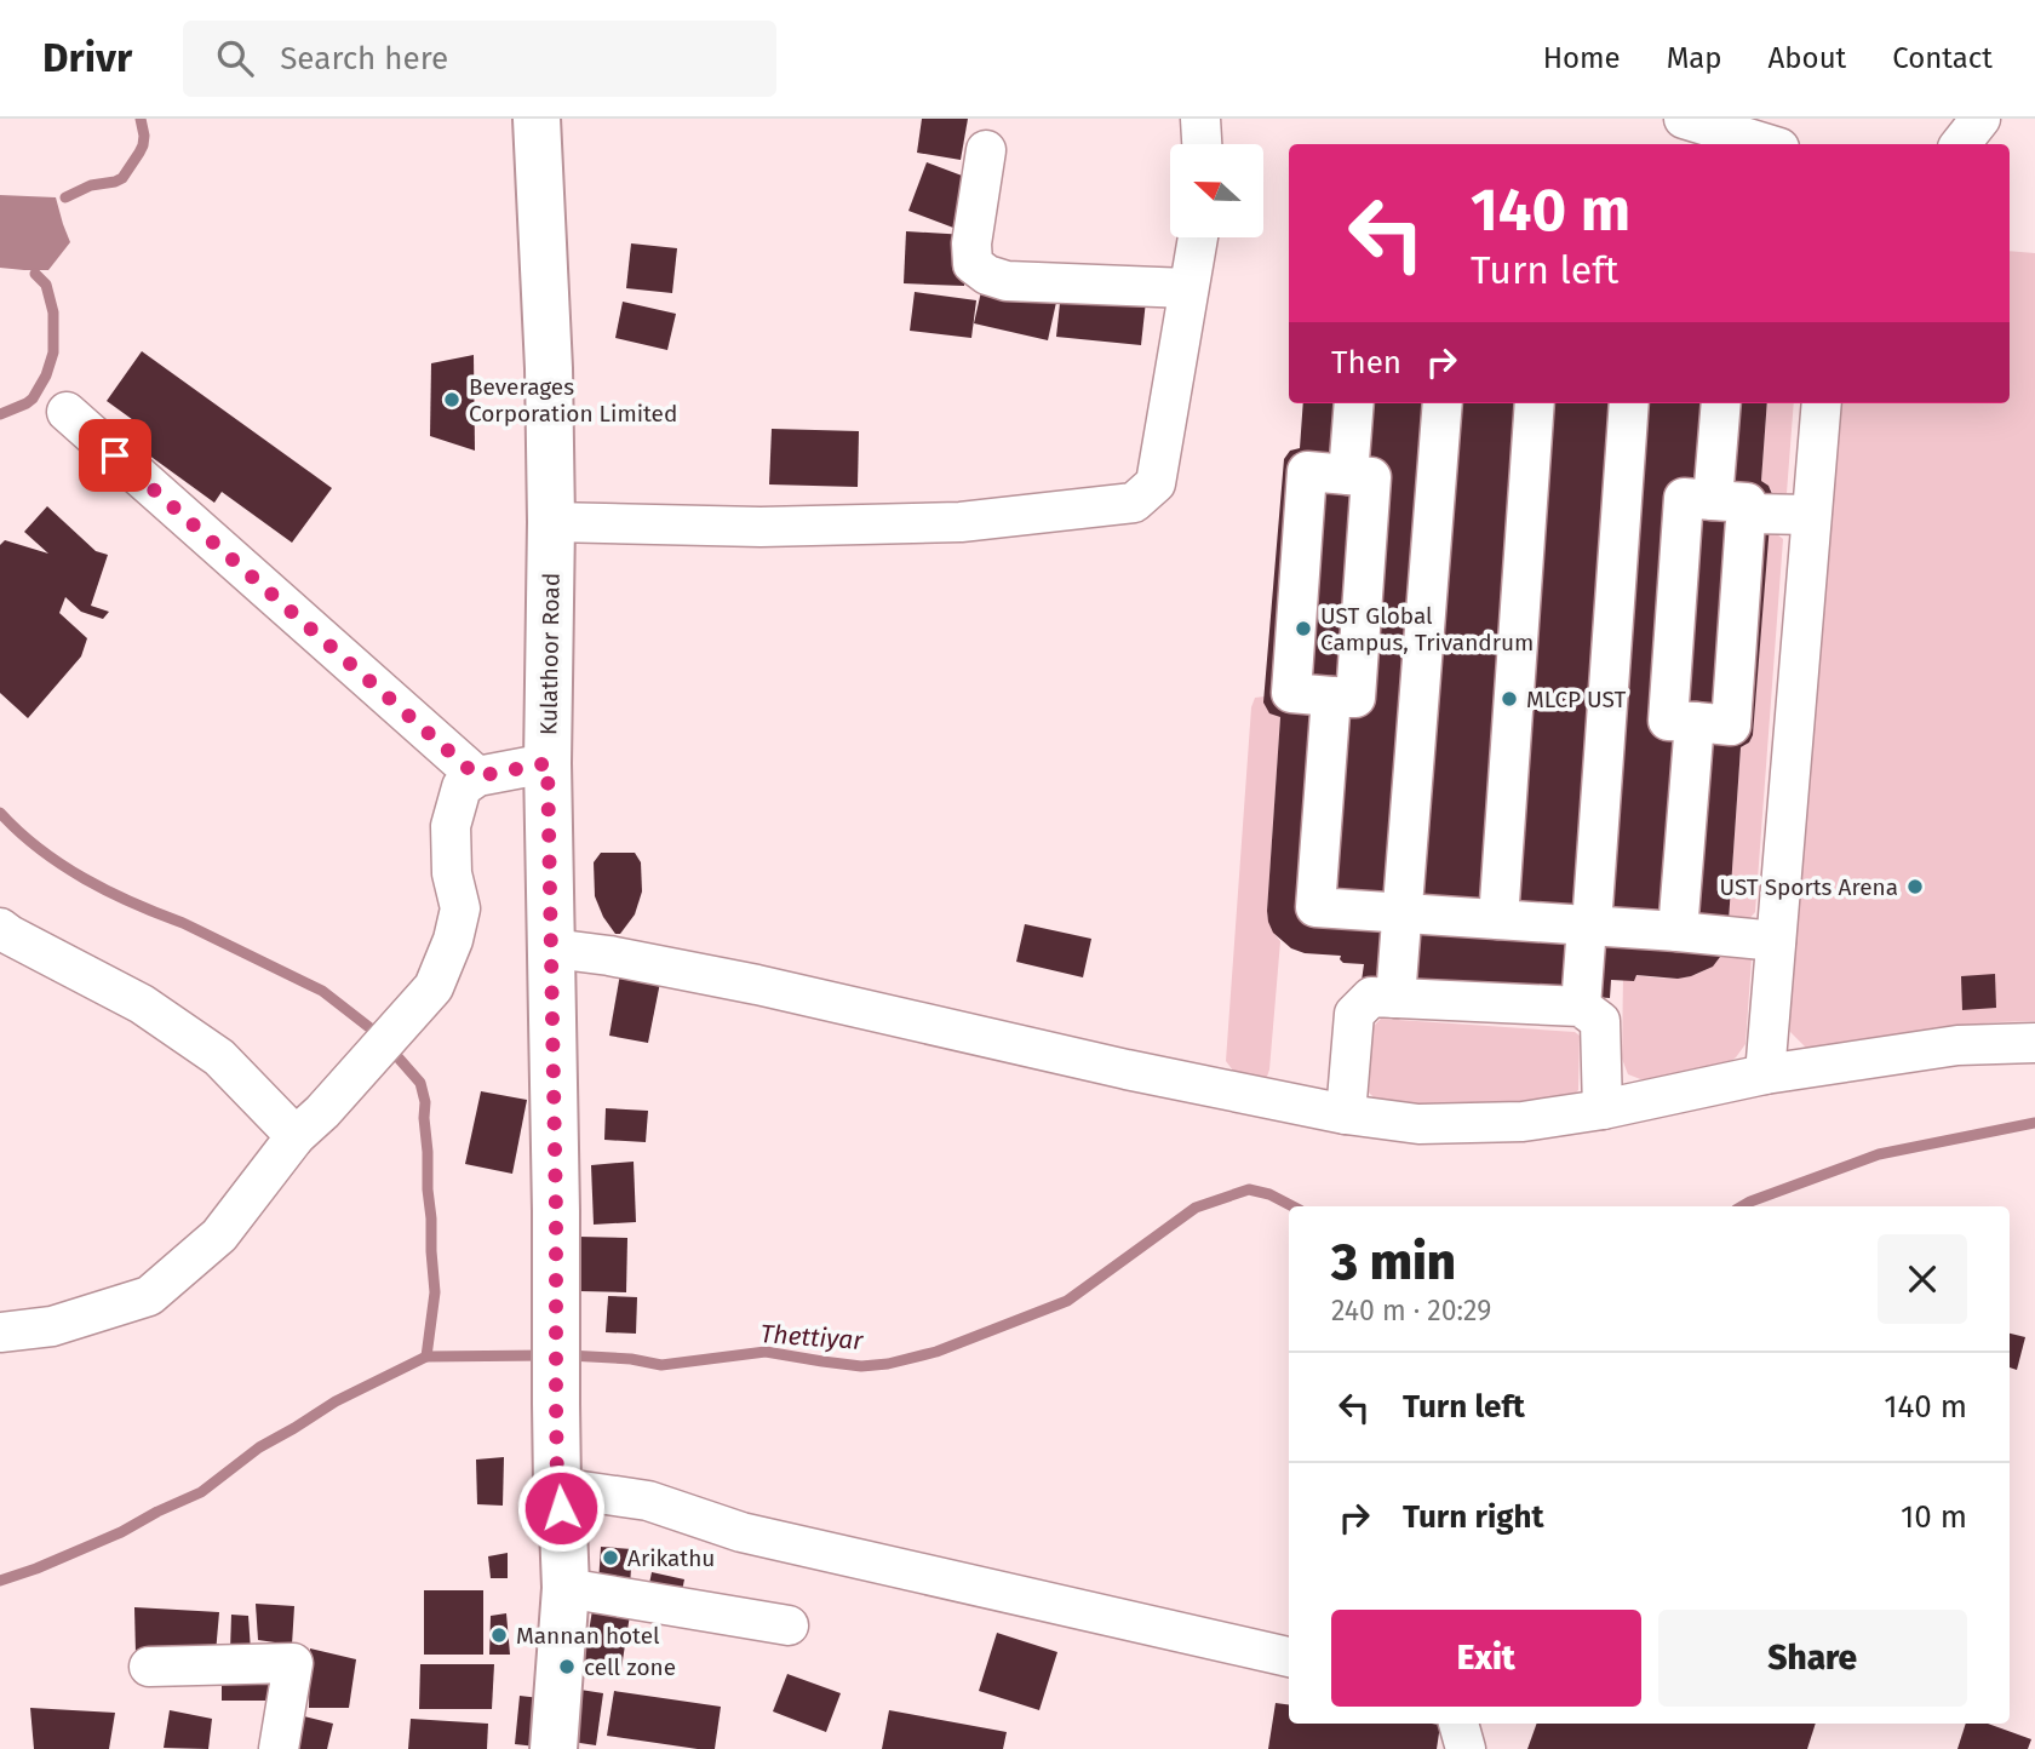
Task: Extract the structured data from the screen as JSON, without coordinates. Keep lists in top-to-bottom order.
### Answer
{
  "streets": {
    "main road": ["Kulathoor Road"]
  },
  "water": ["Thettiyar"],
  "places": [
    "Beverages Corporation Limited",
    "UST Global Campus, Trivandrum",
    "MLCP UST",
    "UST Sports Arena",
    "Arikathu",
    "Mannan hotel",
    "cell zone"
  ],
  "north": "left",
  "page": {
    "header": "Drivr",
    "search": "Search here",
    "nav": [
      "Home",
      "Map",
      "About",
      "Contact"
    ],
    "turn": ["140 m", "Turn left"],
    "then": "Then",
    "heading": ["3 min", "240 m · 20:29"],
    "list": [
      {
        "name": "Turn left",
        "value": "140 m"
      },
      {
        "name": "Turn right",
        "value": "10 m"
      }
    ],
    "buttons": ["Exit", "Share"]
  }
}
